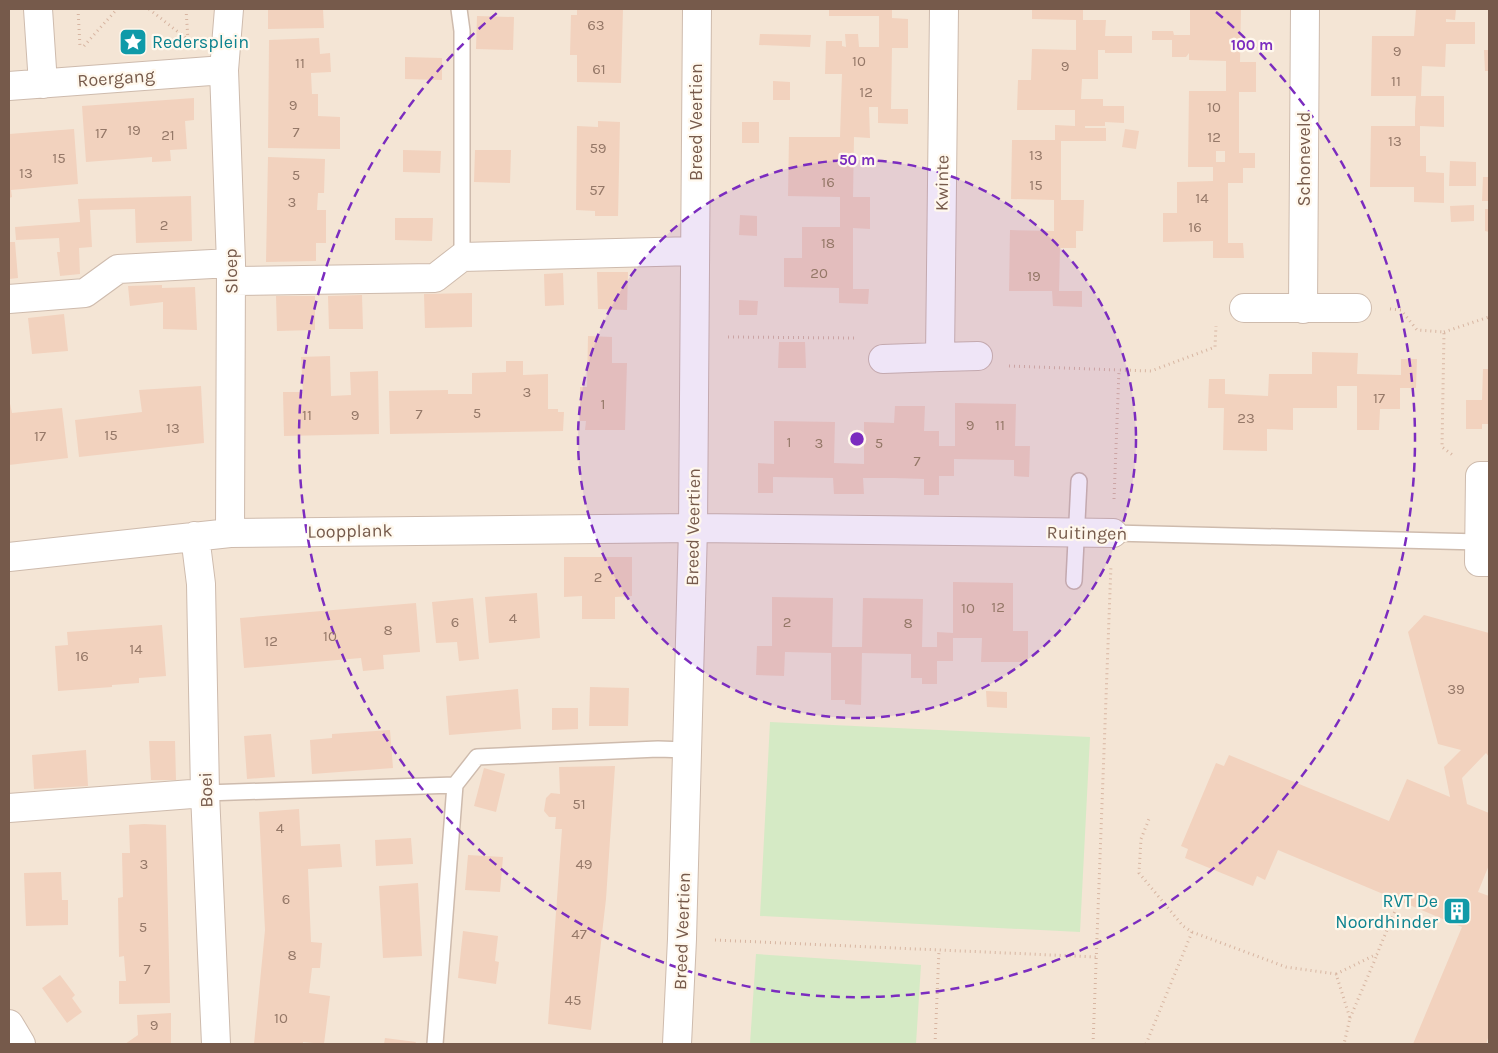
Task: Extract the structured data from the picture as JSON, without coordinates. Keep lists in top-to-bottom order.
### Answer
{
  "streets": {
    "street": [
      "Roergang",
      "Breed Veertien",
      "Schoneveld",
      "Kwinte",
      "Sloep",
      "Loopplank",
      "Ruitingen",
      "Boei"
    ]
  },
  "crossings": [
    ["Roergang", "Sloep"],
    ["Breed Veertien", "Loopplank"],
    ["Breed Veertien", "Ruitingen"],
    ["Sloep", "Loopplank"],
    ["Loopplank", "Ruitingen"],
    ["Loopplank", "Boei"]
  ],
  "places": {
    "place": ["Redersplein"],
    "building": ["RVT De Noordhinder"]
  },
  "house_numbers": [
    "63",
    "9",
    "10",
    "11",
    "9",
    "61",
    "11",
    "12",
    "9",
    "10",
    "19",
    "7",
    "17",
    "21",
    "12",
    "13",
    "59",
    "13",
    "15",
    "13",
    "5",
    "16",
    "15",
    "57",
    "14",
    "3",
    "2",
    "16",
    "18",
    "20",
    "19",
    "3",
    "17",
    "1",
    "5",
    "7",
    "11",
    "9",
    "23",
    "9",
    "11",
    "13",
    "15",
    "17",
    "1",
    "3",
    "5",
    "7",
    "2",
    "12",
    "10",
    "4",
    "6",
    "2",
    "8",
    "8",
    "10",
    "12",
    "14",
    "16",
    "39",
    "51",
    "4",
    "3",
    "49",
    "6",
    "5",
    "47",
    "8",
    "7",
    "45",
    "10",
    "9"
  ],
  "rings": ["100 m", "50 m"]
}
